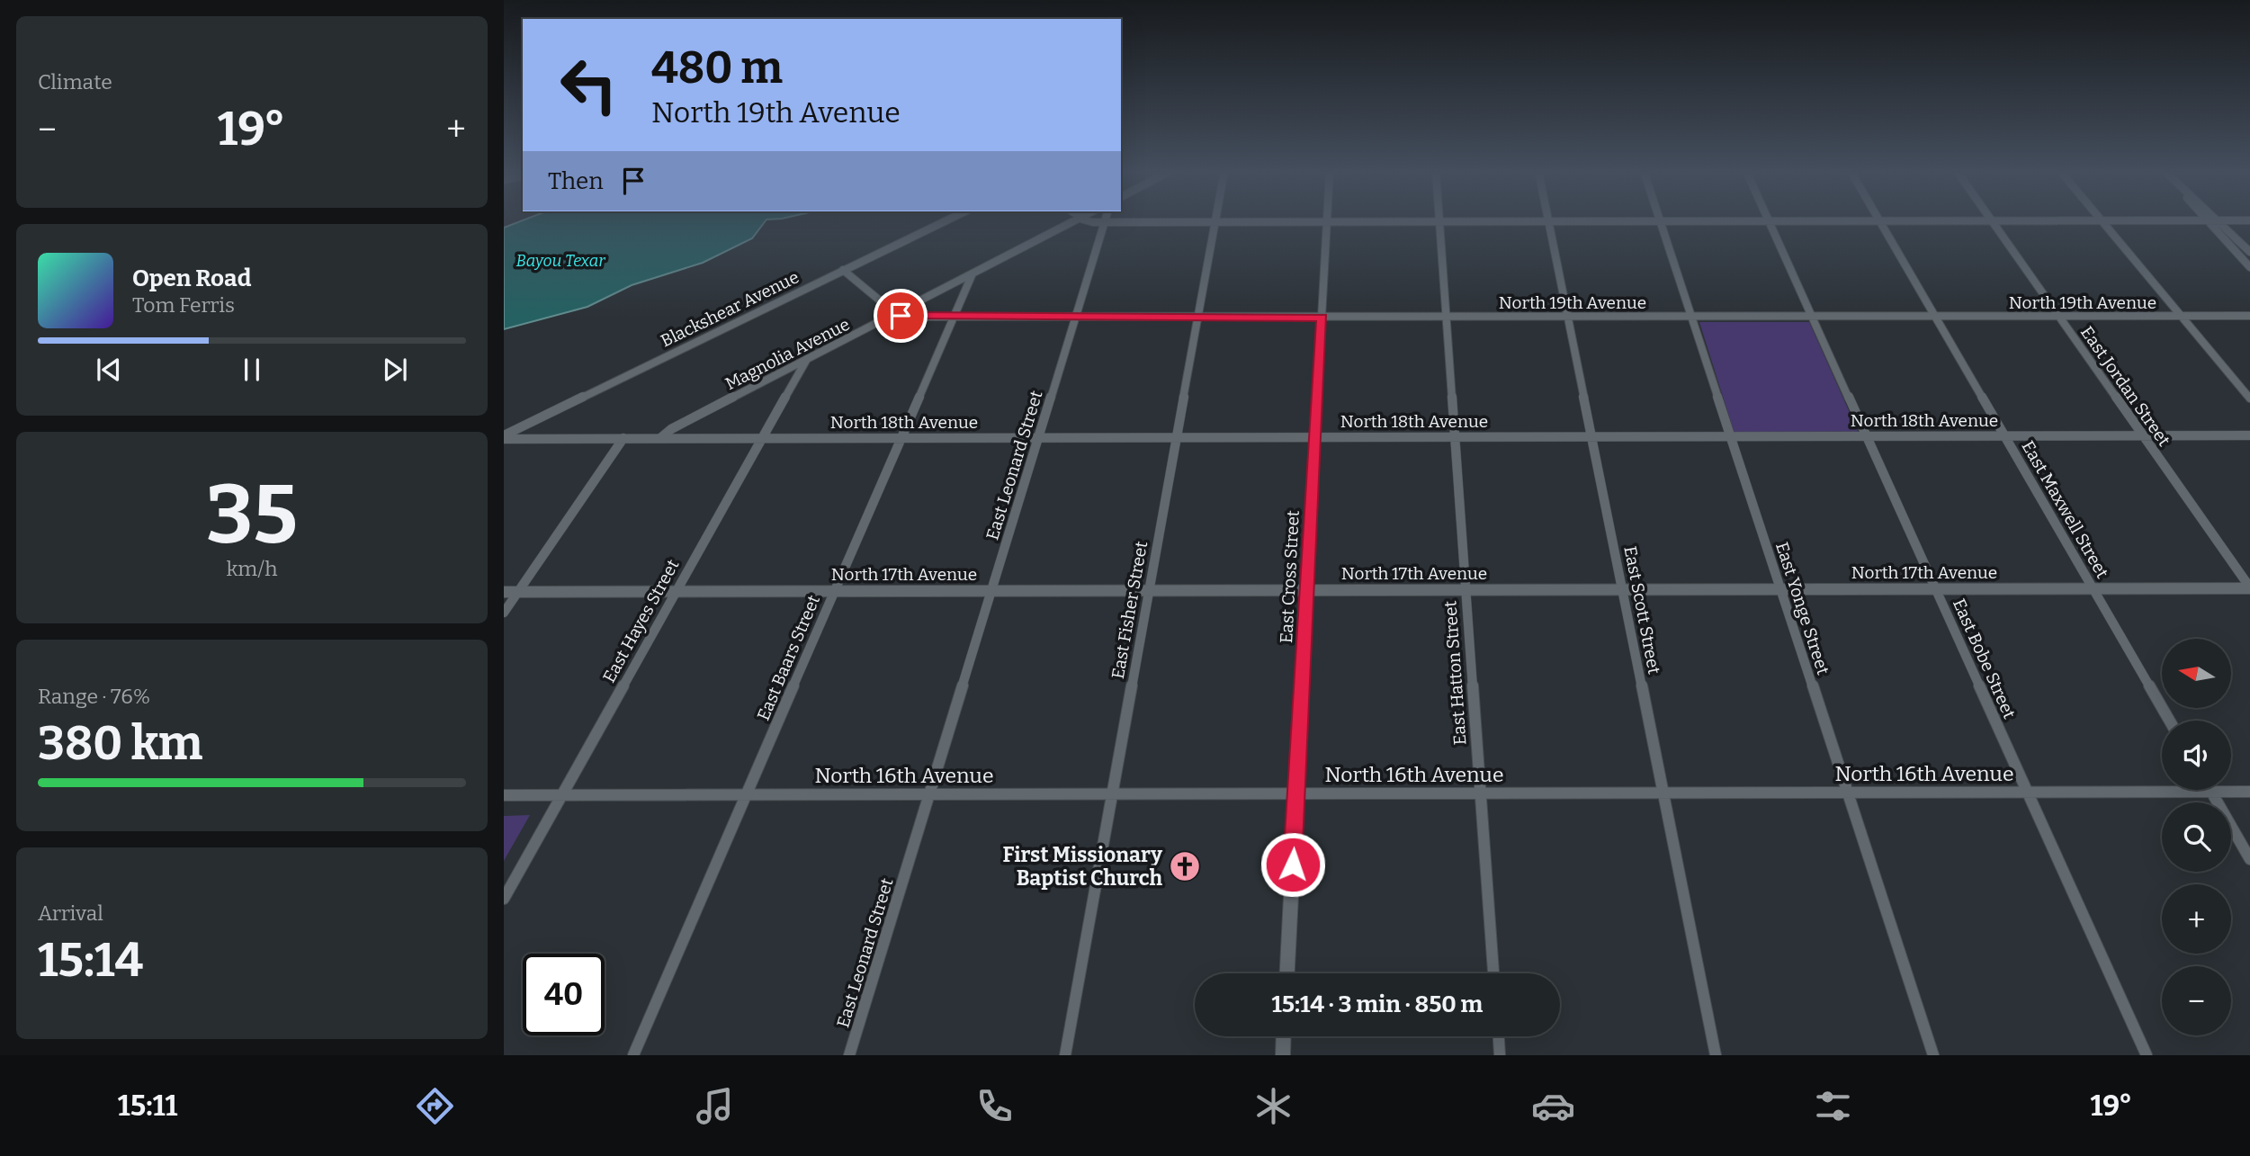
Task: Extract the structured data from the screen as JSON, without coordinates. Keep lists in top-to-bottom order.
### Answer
{
  "streets": {
    "street": [
      "North 19th Avenue",
      "Blackshear Avenue",
      "Magnolia Avenue",
      "East Jordan Street",
      "North 18th Avenue",
      "East Leonard Street",
      "East Maxwell Street",
      "North 17th Avenue",
      "East Cross Street",
      "East Yonge Street",
      "East Fisher Street",
      "East Scott Street",
      "East Hayes Street",
      "East Baars Street",
      "East Bobe Street",
      "East Hatton Street",
      "North 16th Avenue"
    ]
  },
  "crossings": [
    ["North 19th Avenue", "Magnolia Avenue"],
    ["North 19th Avenue", "East Jordan Street"],
    ["North 19th Avenue", "East Leonard Street"],
    ["North 19th Avenue", "East Maxwell Street"],
    ["North 19th Avenue", "East Cross Street"],
    ["North 19th Avenue", "East Yonge Street"],
    ["North 19th Avenue", "East Fisher Street"],
    ["North 19th Avenue", "East Scott Street"],
    ["North 19th Avenue", "East Baars Street"],
    ["North 19th Avenue", "East Bobe Street"],
    ["North 19th Avenue", "East Hatton Street"],
    ["Blackshear Avenue", "North 18th Avenue"],
    ["Magnolia Avenue", "North 18th Avenue"],
    ["Magnolia Avenue", "East Hayes Street"],
    ["Magnolia Avenue", "East Baars Street"],
    ["East Jordan Street", "North 18th Avenue"],
    ["East Jordan Street", "North 17th Avenue"],
    ["North 18th Avenue", "East Leonard Street"],
    ["North 18th Avenue", "East Maxwell Street"],
    ["North 18th Avenue", "East Cross Street"],
    ["North 18th Avenue", "East Yonge Street"],
    ["North 18th Avenue", "East Fisher Street"],
    ["North 18th Avenue", "East Scott Street"],
    ["North 18th Avenue", "East Hayes Street"],
    ["North 18th Avenue", "East Baars Street"],
    ["North 18th Avenue", "East Bobe Street"],
    ["North 18th Avenue", "East Hatton Street"],
    ["East Leonard Street", "North 17th Avenue"],
    ["East Leonard Street", "North 16th Avenue"],
    ["East Maxwell Street", "North 17th Avenue"],
    ["North 17th Avenue", "East Cross Street"],
    ["North 17th Avenue", "East Yonge Street"],
    ["North 17th Avenue", "East Fisher Street"],
    ["North 17th Avenue", "East Scott Street"],
    ["North 17th Avenue", "East Hayes Street"],
    ["North 17th Avenue", "East Baars Street"],
    ["North 17th Avenue", "East Bobe Street"],
    ["North 17th Avenue", "East Hatton Street"],
    ["East Cross Street", "North 16th Avenue"],
    ["East Yonge Street", "North 16th Avenue"],
    ["East Fisher Street", "North 16th Avenue"],
    ["East Scott Street", "North 16th Avenue"],
    ["East Hayes Street", "North 16th Avenue"],
    ["East Baars Street", "North 16th Avenue"],
    ["East Bobe Street", "North 16th Avenue"],
    ["East Hatton Street", "North 16th Avenue"]
  ],
  "water": ["Bayou Texar"],
  "places": {
    "church": ["First Missionary Baptist Church"]
  },
  "north": "left",
  "page": {
    "tile": [
      "Climate",
      ["35", "km/h"],
      ["Range · 76%", "380 km"],
      ["Arrival", "15:14"]
    ],
    "turn": ["480 m", "North 19th Avenue"],
    "heat": ["−", "19°", "+"],
    "then": "Then",
    "song": ["Open Road", "Tom Ferris"],
    "map_buttons": ["+", "−"],
    "limit": "40",
    "trip": "15:14 · 3 min · 850 m",
    "tabs": ["15:11", "19°"]
  }
}
